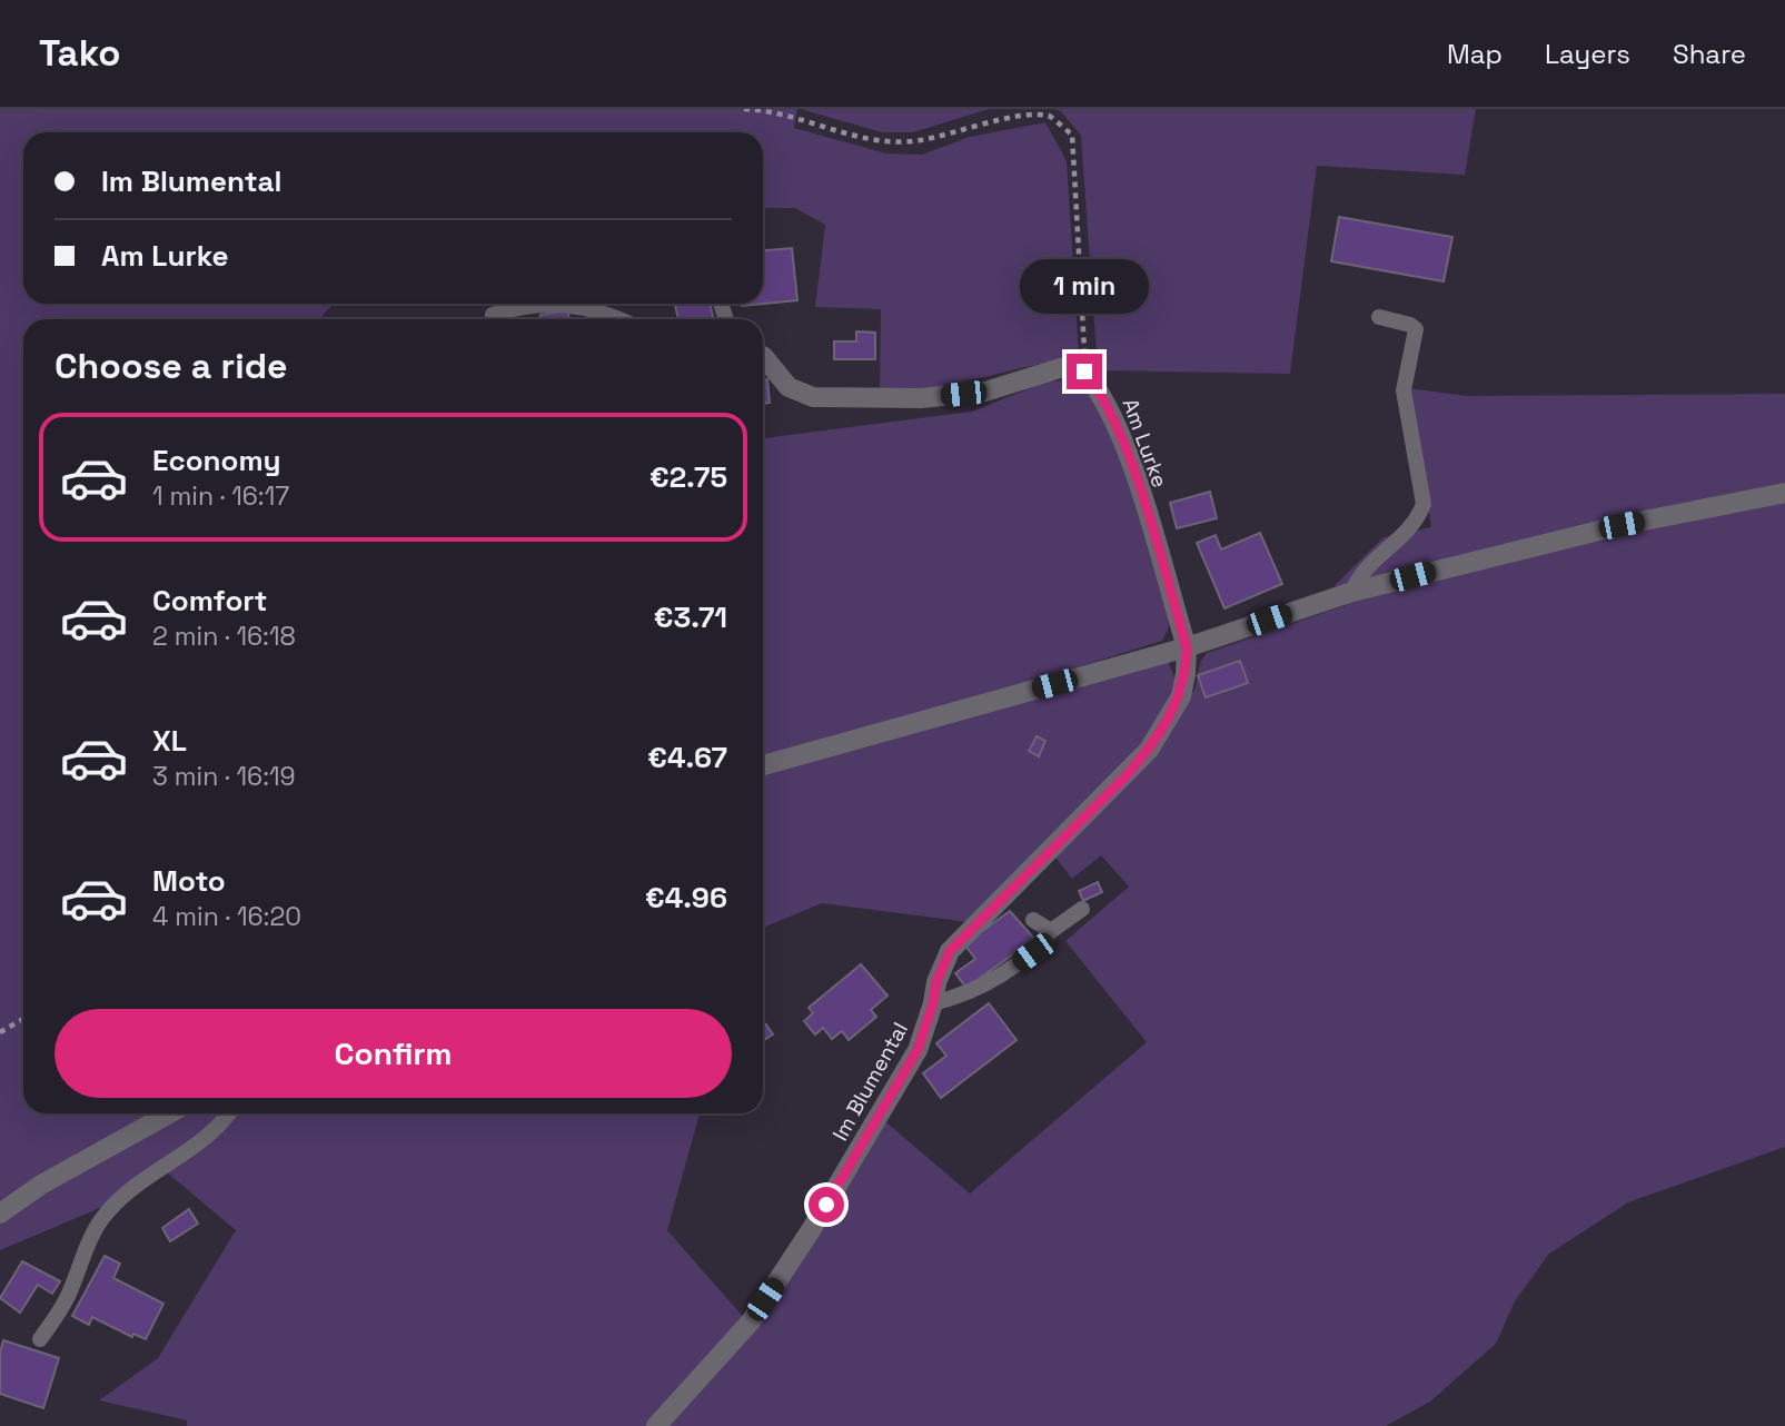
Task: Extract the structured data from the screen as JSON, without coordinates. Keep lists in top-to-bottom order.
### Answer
{
  "streets": {
    "street": ["Am Lurke", "Im Blumental"]
  },
  "crossings": [
    ["Am Lurke", "Im Blumental"]
  ],
  "page": {
    "header": "Tako",
    "nav": ["Map", "Layers", "Share"],
    "banner": ["Im Blumental", "Am Lurke"],
    "bubble": "1 min",
    "heading": "Choose a ride",
    "list": [
      {
        "name": "Economy",
        "note": "1 min · 16:17",
        "value": "€2.75"
      },
      {
        "name": "Comfort",
        "note": "2 min · 16:18",
        "value": "€3.71"
      },
      {
        "name": "XL",
        "note": "3 min · 16:19",
        "value": "€4.67"
      },
      {
        "name": "Moto",
        "note": "4 min · 16:20",
        "value": "€4.96"
      }
    ],
    "buttons": "Confirm"
  }
}
